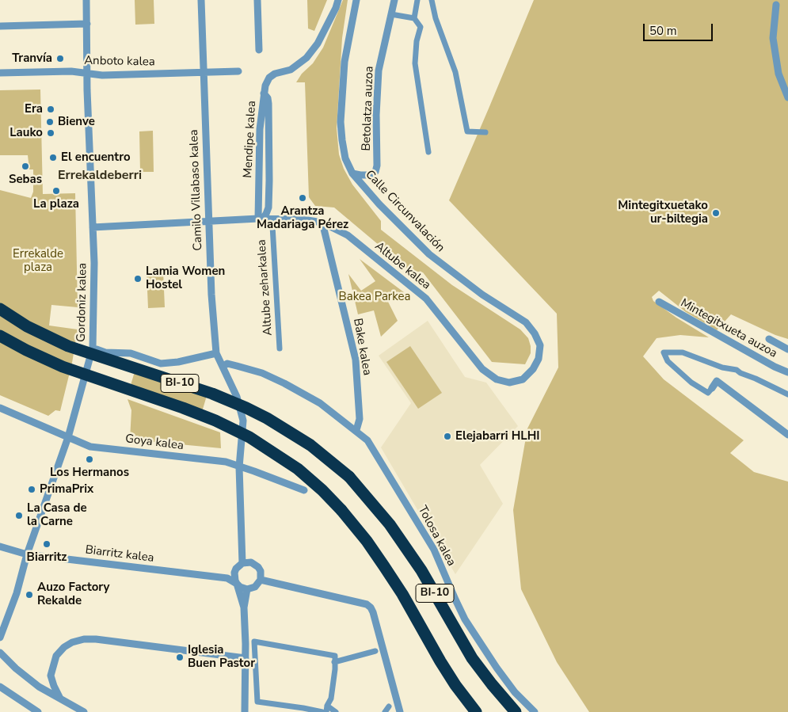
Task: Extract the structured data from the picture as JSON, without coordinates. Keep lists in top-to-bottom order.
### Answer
{
  "streets": {
    "highway": ["BI-10"],
    "street": [
      "Anboto kalea",
      "Betolatza auzoa",
      "Mendipe kalea",
      "Camilo Villabaso kalea",
      "Calle Circunvalación",
      "Altube kalea",
      "Altube zeharkalea",
      "Gordoniz kalea",
      "Mintegitxueta auzoa",
      "Bake kalea",
      "Goya kalea",
      "Tolosa kalea",
      "Biarritz kalea"
    ]
  },
  "crossings": [
    ["Anboto kalea", "Camilo Villabaso kalea"],
    ["Anboto kalea", "Gordoniz kalea"],
    ["Betolatza auzoa", "Calle Circunvalación"],
    ["Mendipe kalea", "Altube kalea"],
    ["Camilo Villabaso kalea", "Goya kalea"],
    ["Camilo Villabaso kalea", "Tolosa kalea"],
    ["Camilo Villabaso kalea", "Biarritz kalea"],
    ["Calle Circunvalación", "Altube kalea"],
    ["Altube kalea", "Bake kalea"],
    ["Gordoniz kalea", "Goya kalea"],
    ["Gordoniz kalea", "Biarritz kalea"],
    ["Bake kalea", "Tolosa kalea"]
  ],
  "districts": ["Errekaldeberri"],
  "parks": ["Errekalde plaza", "Bakea Parkea"],
  "places": [
    "Tranvía",
    "Era",
    "Bienve",
    "Lauko",
    "El encuentro",
    "Sebas",
    "La plaza",
    "Arantza Madariaga Pérez",
    "Mintegitxuetako ur-biltegia",
    "Lamia Women Hostel",
    "Elejabarri HLHI",
    "Los Hermanos",
    "PrimaPrix",
    "La Casa de la Carne",
    "Biarritz",
    "Auzo Factory Rekalde",
    "Iglesia Buen Pastor"
  ],
  "scale_bar": "50 m"
}
